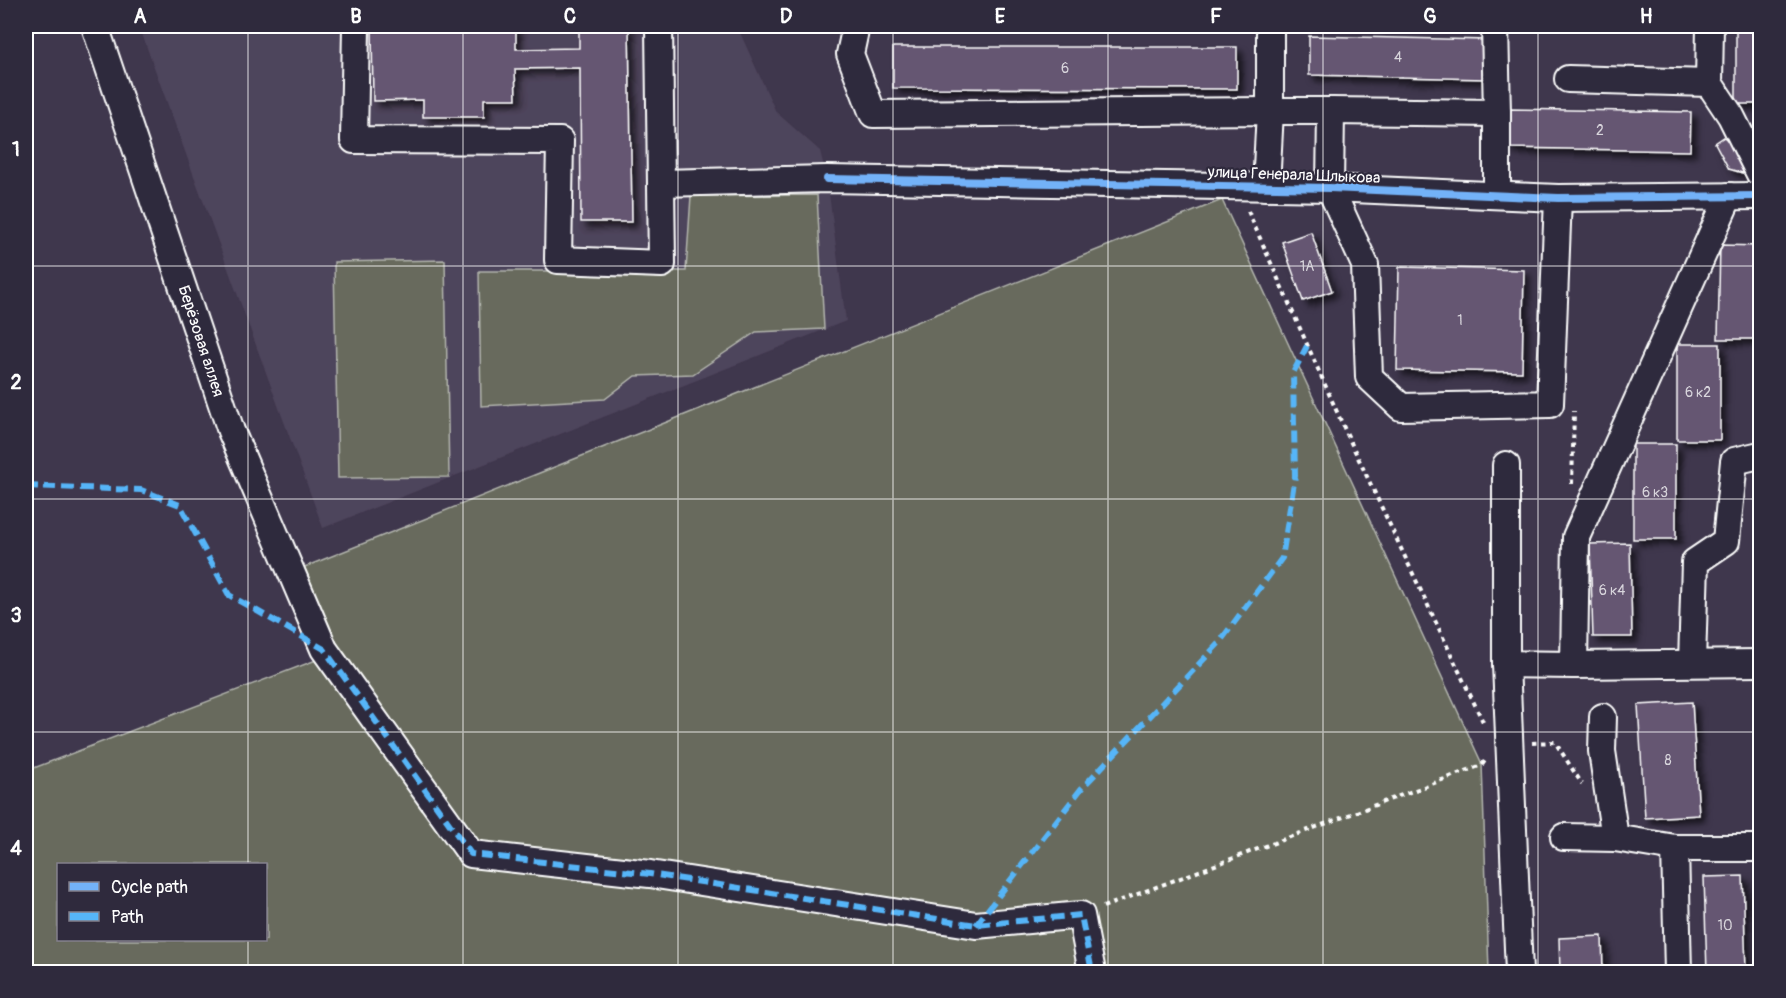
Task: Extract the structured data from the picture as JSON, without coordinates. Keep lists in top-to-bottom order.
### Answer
{
  "streets": {
    "street": ["улица Генерала Шлыкова", "Берёзовая аллея"]
  },
  "house_numbers": [
    "4",
    "6",
    "2",
    "1А",
    "1",
    "6 к2",
    "6 к3",
    "6 к4",
    "8",
    "10"
  ],
  "legend": ["Cycle path", "Path"],
  "grid": {
    "columns": [
      "A",
      "B",
      "C",
      "D",
      "E",
      "F",
      "G",
      "H"
    ],
    "rows": [
      "1",
      "2",
      "3",
      "4"
    ]
  }
}
